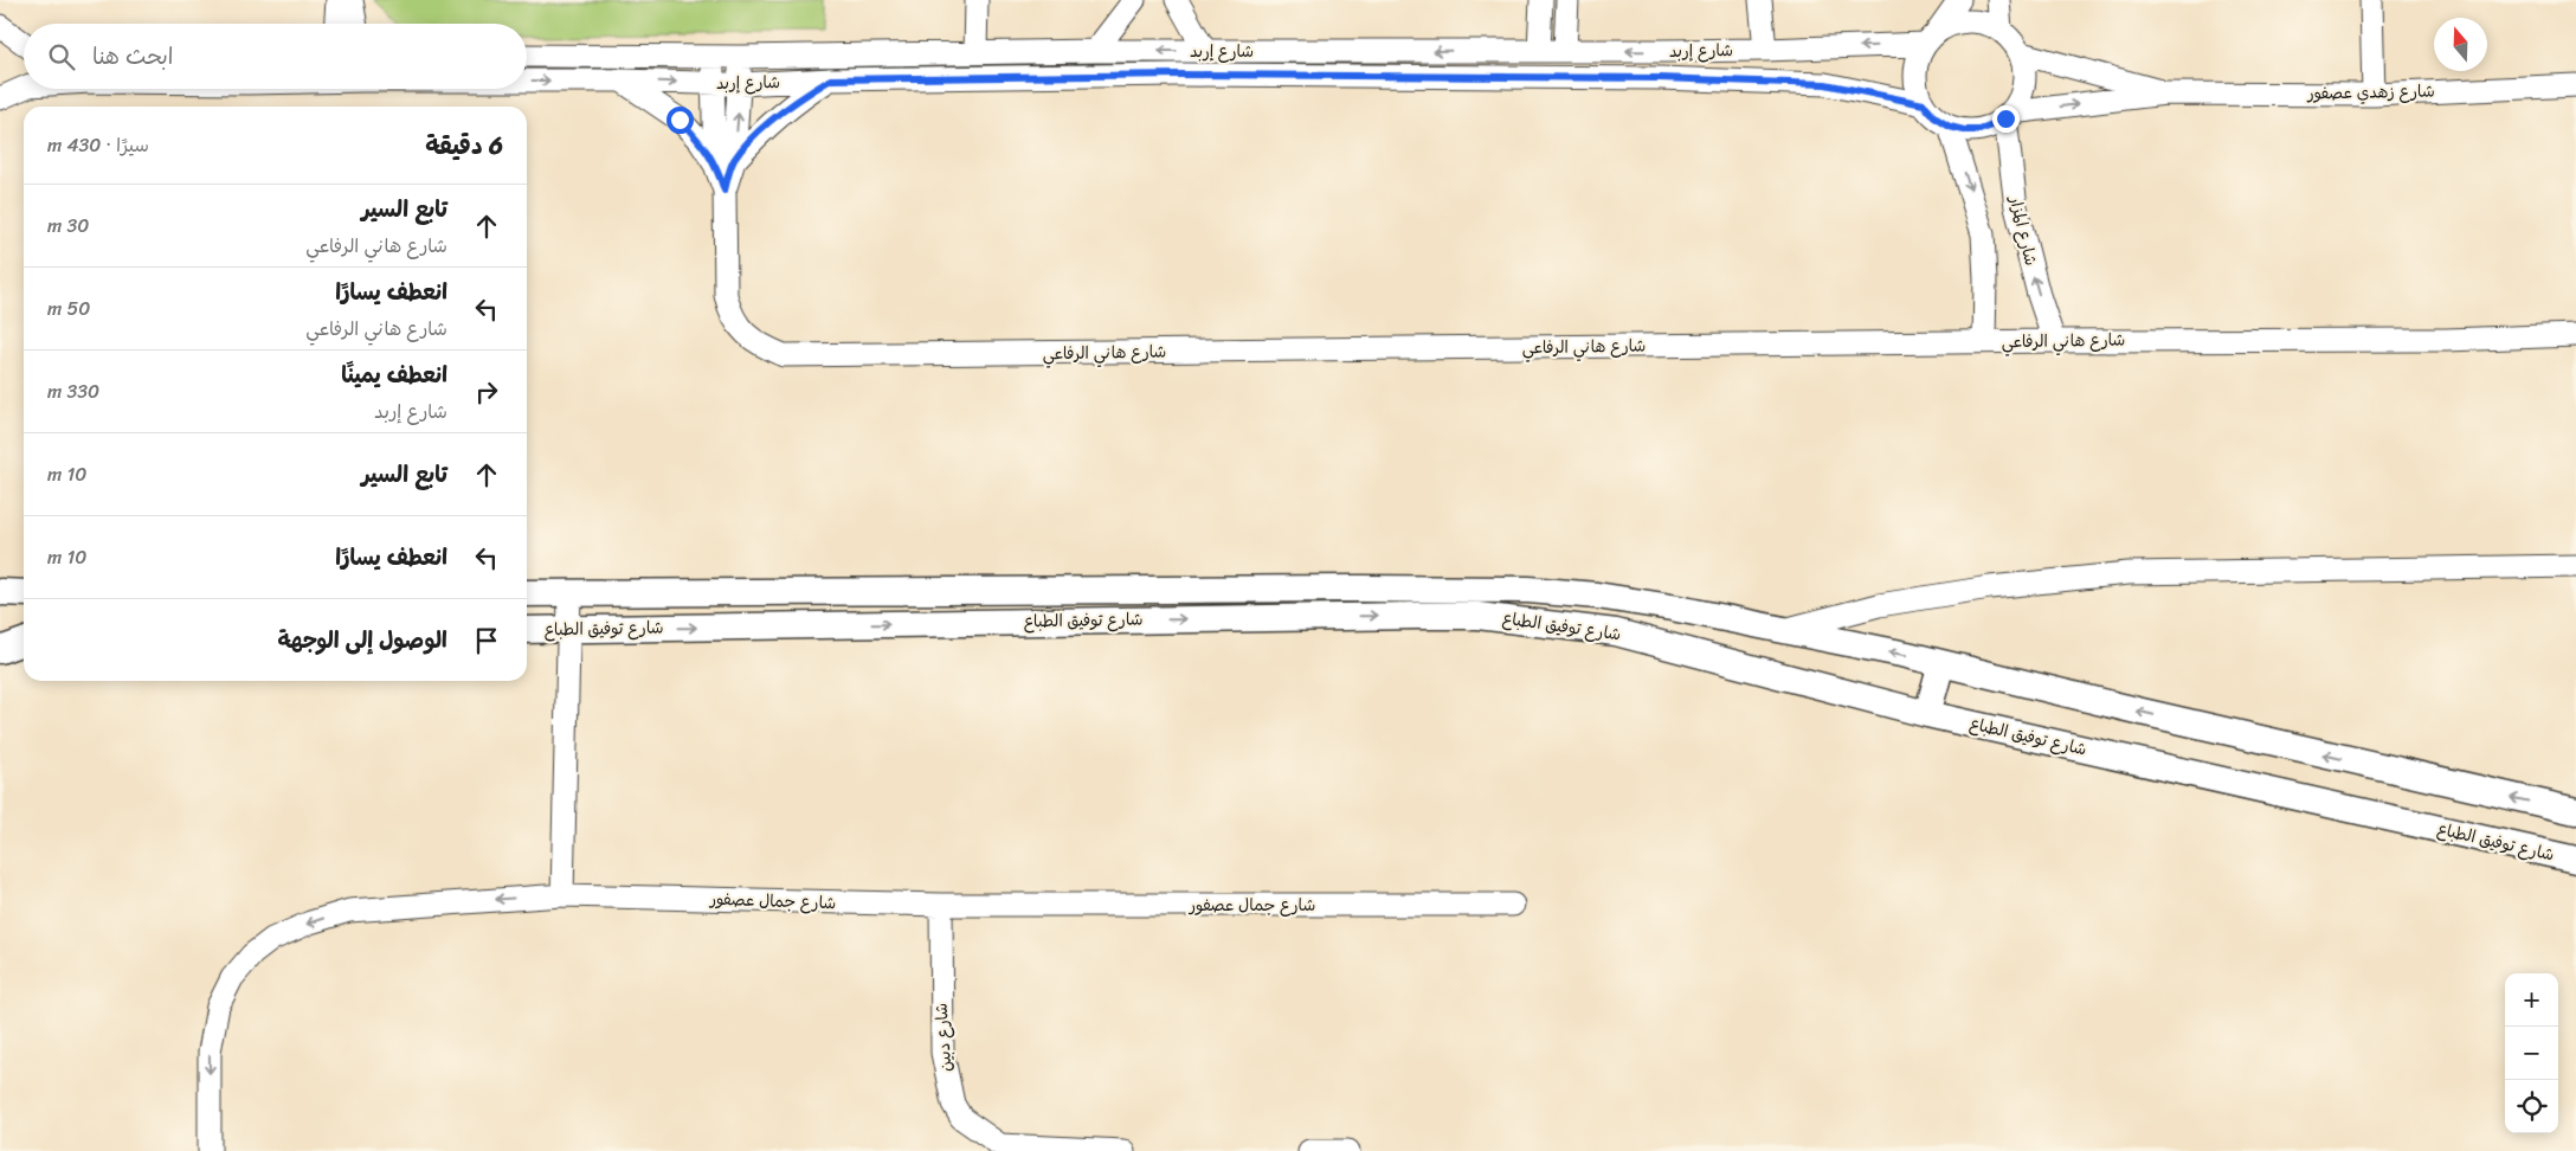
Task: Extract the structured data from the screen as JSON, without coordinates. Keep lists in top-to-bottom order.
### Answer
{
  "streets": {
    "street": [
      "شارع إربد",
      "شارع زهدي عصفور",
      "شارع المزار",
      "شارع هاني الرفاعي",
      "شارع توفيق الطباع",
      "شارع جمال عصفور",
      "شارع دبين"
    ]
  },
  "crossings": [
    ["شارع إربد", "شارع زهدي عصفور"],
    ["شارع إربد", "شارع المزار"],
    ["شارع إربد", "شارع هاني الرفاعي"],
    ["شارع زهدي عصفور", "شارع المزار"],
    ["شارع المزار", "شارع هاني الرفاعي"],
    ["شارع جمال عصفور", "شارع دبين"]
  ],
  "north": "top",
  "page": {
    "search": "ابحث هنا",
    "heading": ["6 دقيقة", "سيرًا · 430 m"],
    "list": [
      ["تابع السير", "شارع هاني الرفاعي", "30 m"],
      ["انعطف يسارًا", "شارع هاني الرفاعي", "50 m"],
      ["انعطف يمينًا", "شارع إربد", "330 m"],
      ["تابع السير", "10 m"],
      ["انعطف يسارًا", "10 m"],
      "الوصول إلى الوجهة"
    ],
    "map_buttons": ["+", "−"]
  }
}
